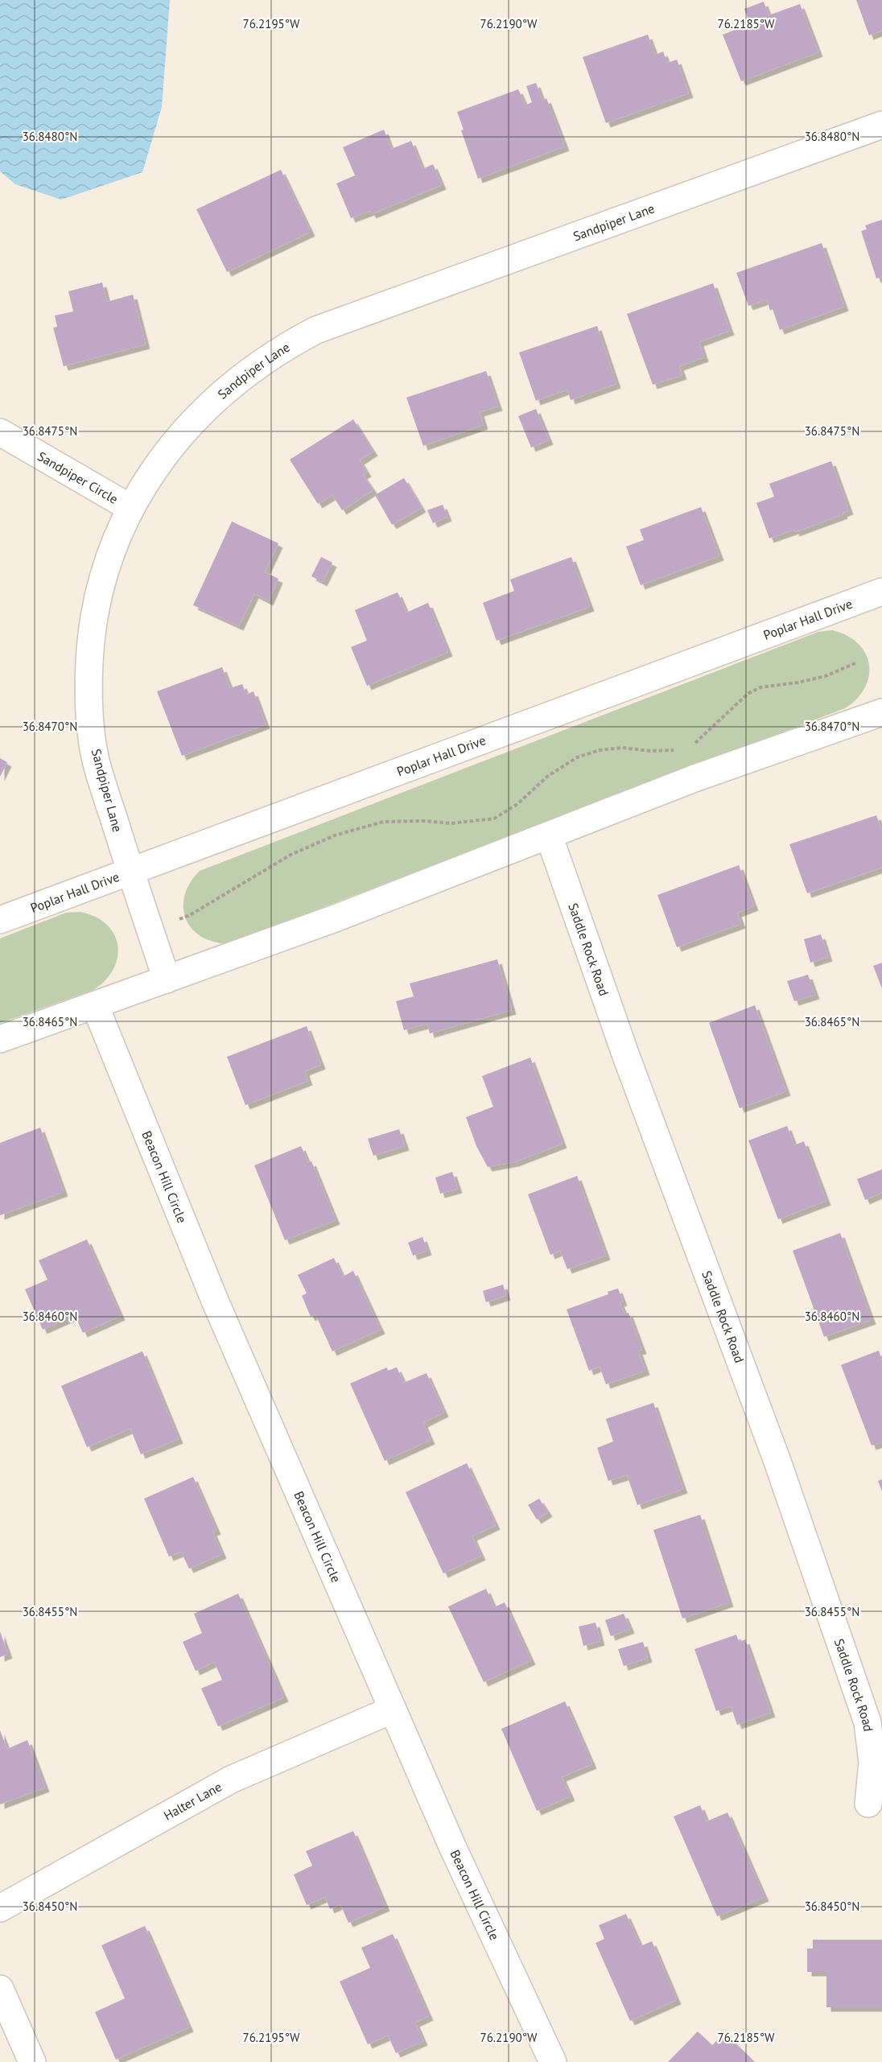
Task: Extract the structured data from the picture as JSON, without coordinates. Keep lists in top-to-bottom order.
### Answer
{
  "streets": {
    "street": [
      "Sandpiper Lane",
      "Sandpiper Circle",
      "Poplar Hall Drive",
      "Saddle Rock Road",
      "Beacon Hill Circle",
      "Halter Lane"
    ]
  },
  "crossings": [
    ["Sandpiper Lane", "Sandpiper Circle"],
    ["Sandpiper Lane", "Poplar Hall Drive"],
    ["Beacon Hill Circle", "Halter Lane"]
  ],
  "coordinates": [
    "76.2195°W",
    "76.2190°W",
    "76.2185°W",
    "36.8480°N",
    "36.8475°N",
    "36.8470°N",
    "36.8465°N",
    "36.8460°N",
    "36.8455°N",
    "36.8450°N"
  ]
}
